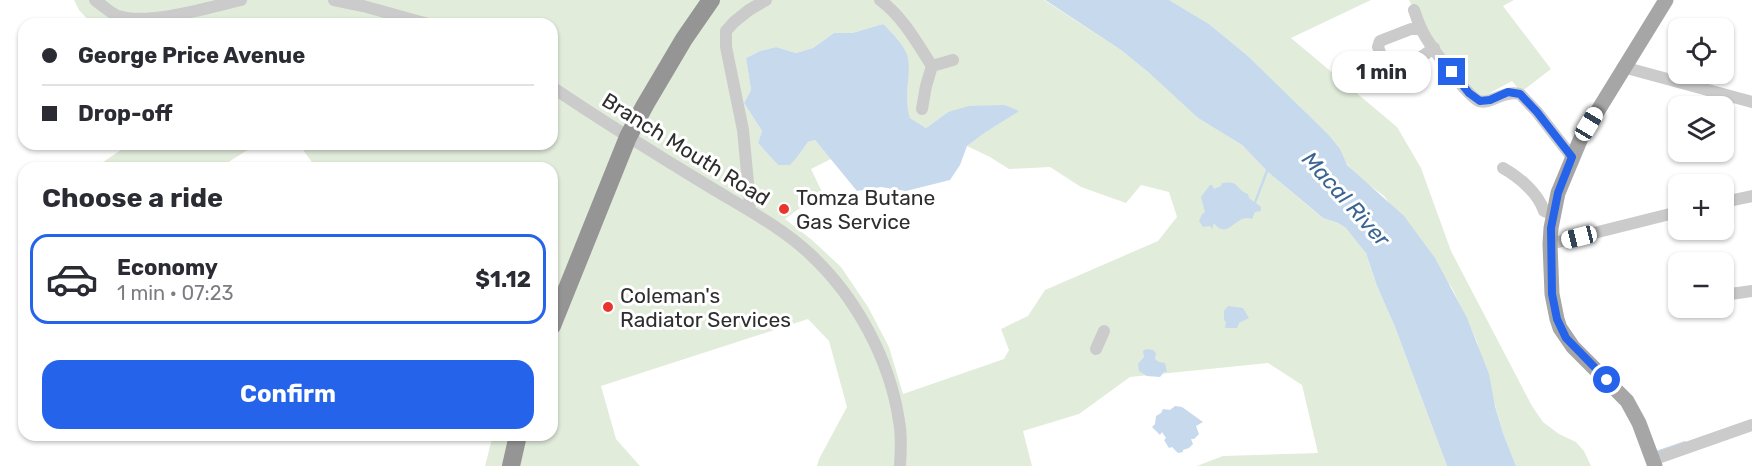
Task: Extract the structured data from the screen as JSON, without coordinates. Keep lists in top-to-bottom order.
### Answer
{
  "streets": {
    "street": ["Branch Mouth Road"]
  },
  "water": ["Macal River"],
  "places": ["Tomza Butane Gas Service", "Coleman's Radiator Services"],
  "page": {
    "map_buttons": ["+", "−"],
    "banner": ["George Price Avenue", "Drop-off"],
    "bubble": "1 min",
    "heading": "Choose a ride",
    "list": [
      {
        "name": "Economy",
        "note": "1 min · 07:23",
        "value": "$1.12"
      }
    ],
    "buttons": "Confirm"
  }
}
